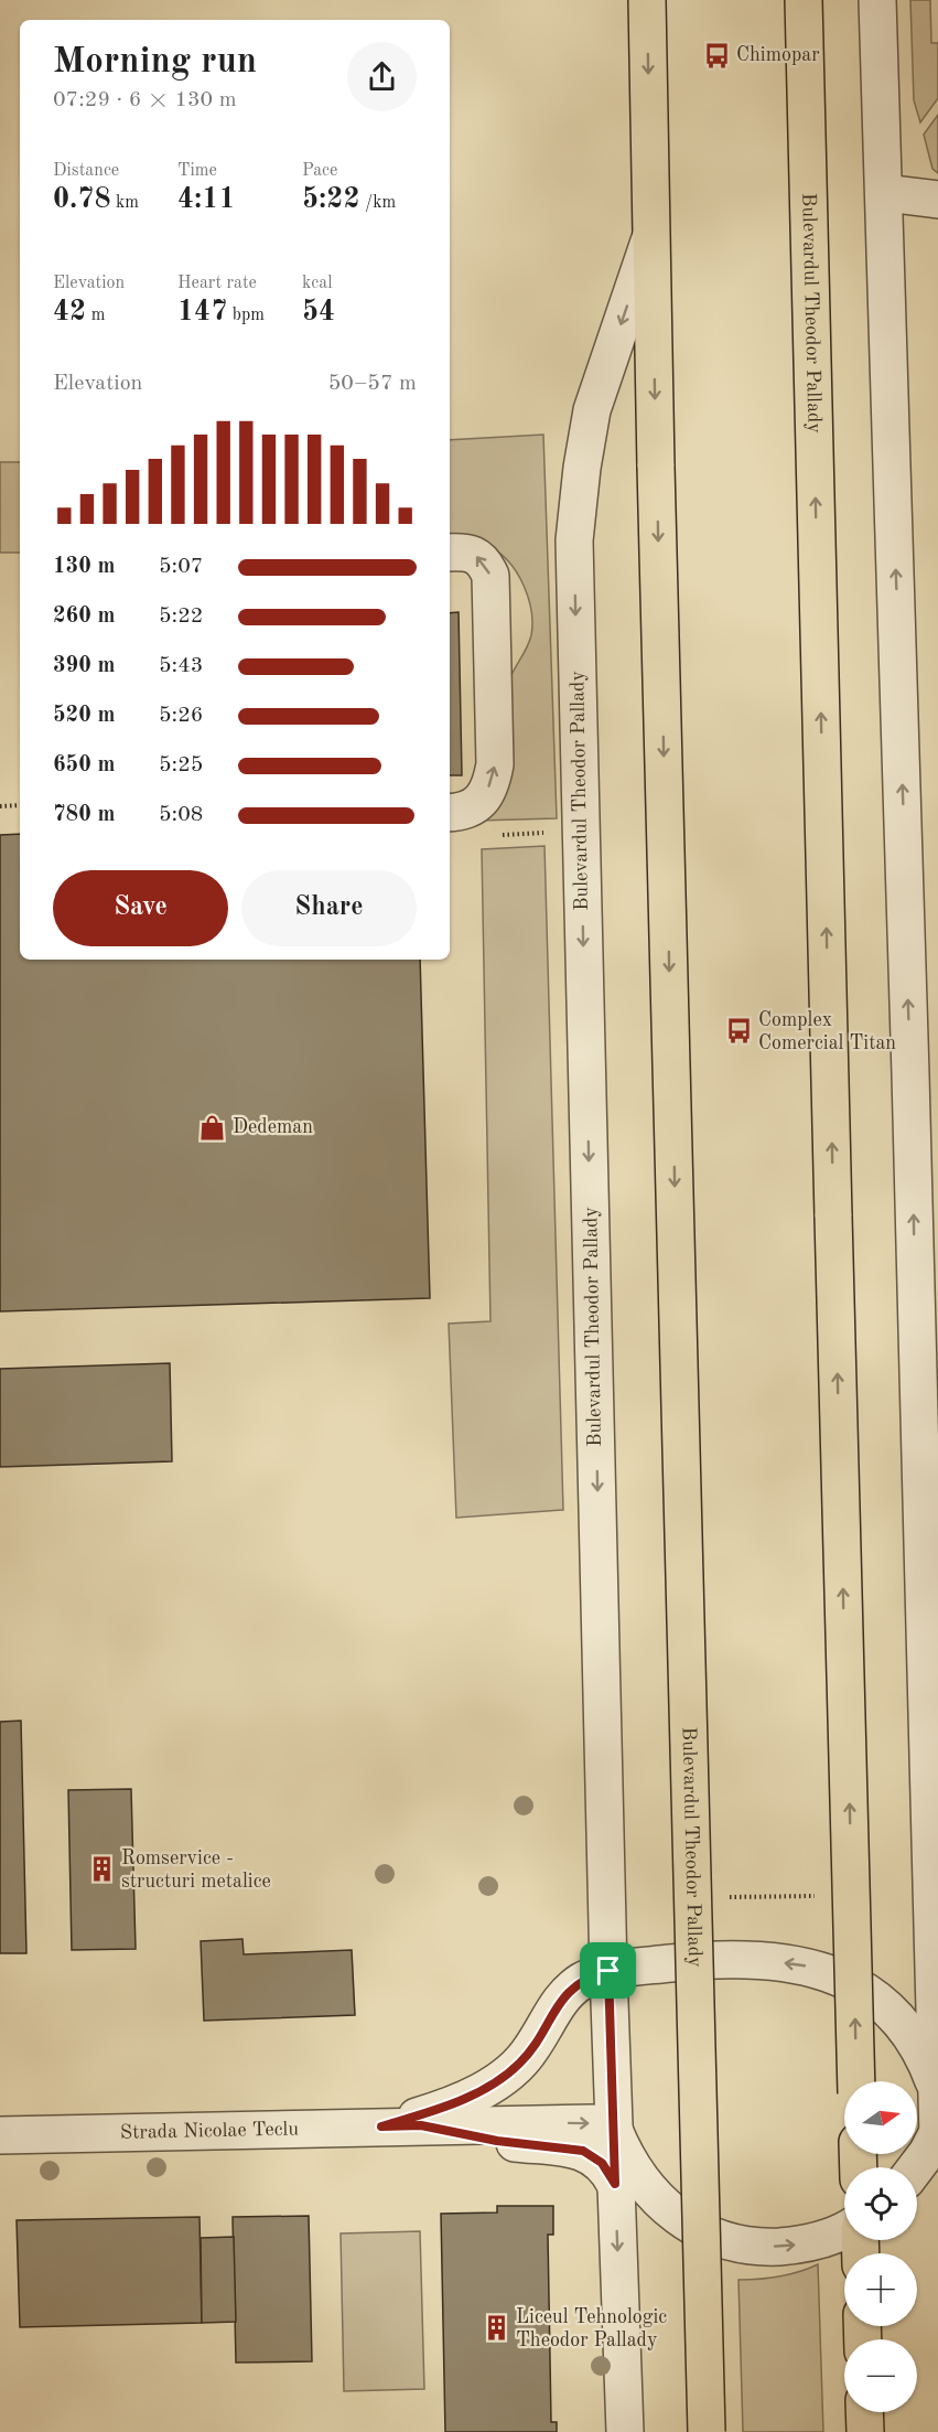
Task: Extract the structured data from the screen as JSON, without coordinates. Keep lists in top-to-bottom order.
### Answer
{
  "streets": {
    "main road": ["Bulevardul Theodor Pallady"],
    "street": ["Strada Nicolae Teclu"]
  },
  "places": {
    "bus stop": ["Chimopar", "Complex Comercial Titan"],
    "shop": ["Dedeman"],
    "building": ["Romservice - structuri metalice", "Liceul Tehnologic Theodor Pallady"]
  },
  "north": "right",
  "page": {
    "heading": ["Morning run", "07:29 · 6 × 130 m"],
    "stats": [
      ["Distance", "0.78 km"],
      ["Time", "4:11"],
      ["Pace", "5:22 /km"],
      ["Elevation", "42 m"],
      ["Heart rate", "147 bpm"],
      ["kcal", "54"]
    ],
    "chart": ["Elevation", "50–57 m"],
    "list": [
      {
        "name": "130 m",
        "note": "5:07"
      },
      {
        "name": "260 m",
        "note": "5:22"
      },
      {
        "name": "390 m",
        "note": "5:43"
      },
      {
        "name": "520 m",
        "note": "5:26"
      },
      {
        "name": "650 m",
        "note": "5:25"
      },
      {
        "name": "780 m",
        "note": "5:08"
      }
    ],
    "buttons": ["Save", "Share"],
    "map_buttons": ["+", "−"]
  }
}
